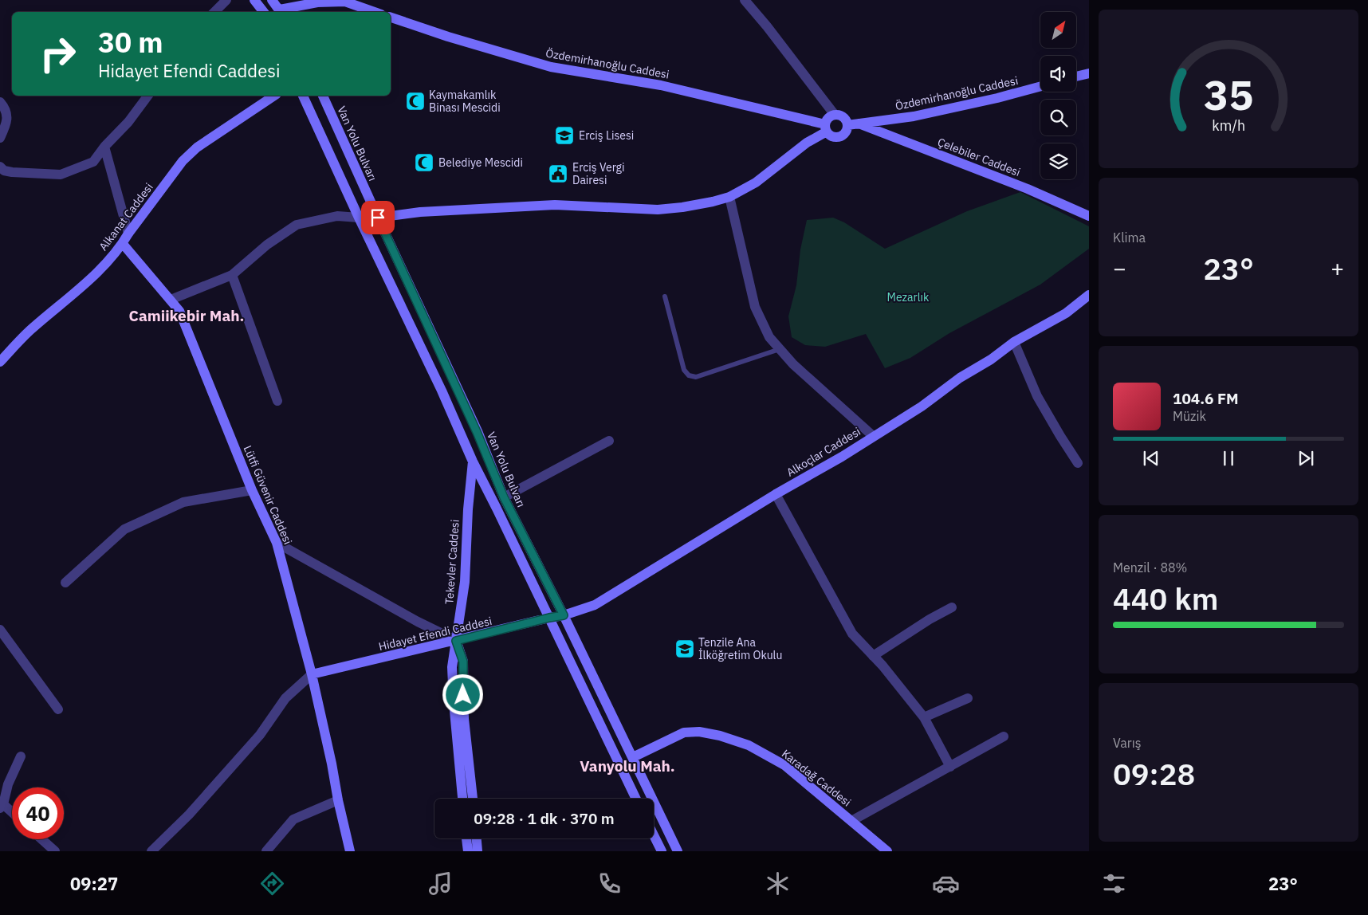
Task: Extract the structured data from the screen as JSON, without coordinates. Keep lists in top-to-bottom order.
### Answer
{
  "streets": {
    "street": [
      "Özdemirhanoğlu Caddesi",
      "Van Yolu Bulvarı",
      "Çelebiler Caddesi",
      "Alkanat Caddesi",
      "Alkoçlar Caddesi",
      "Lütfi Güvenir Caddesi",
      "Tekevler Caddesi",
      "Hidayet Efendi Caddesi",
      "Karadağ Caddesi"
    ]
  },
  "crossings": [
    ["Özdemirhanoğlu Caddesi", "Çelebiler Caddesi"],
    ["Van Yolu Bulvarı", "Alkoçlar Caddesi"],
    ["Van Yolu Bulvarı", "Hidayet Efendi Caddesi"],
    ["Van Yolu Bulvarı", "Karadağ Caddesi"],
    ["Alkanat Caddesi", "Lütfi Güvenir Caddesi"],
    ["Alkoçlar Caddesi", "Hidayet Efendi Caddesi"],
    ["Lütfi Güvenir Caddesi", "Hidayet Efendi Caddesi"],
    ["Tekevler Caddesi", "Hidayet Efendi Caddesi"]
  ],
  "districts": ["Camiikebir Mah.", "Vanyolu Mah."],
  "parks": ["Mezarlık"],
  "places": {
    "mosque": ["Kaymakamlık Binası Mescidi", "Belediye Mescidi"],
    "school or university": ["Erciş Lisesi", "Tenzile Ana İlköğretim Okulu"],
    "public building": ["Erciş Vergi Dairesi"]
  },
  "north": "top right",
  "page": {
    "turn": ["30 m", "Hidayet Efendi Caddesi"],
    "tile": [
      "Klima",
      ["Menzil · 88%", "440 km"],
      ["Varış", "09:28"]
    ],
    "heat": ["−", "23°", "+"],
    "song": ["104.6 FM", "Müzik"],
    "limit": "40",
    "trip": "09:28 · 1 dk · 370 m",
    "tabs": ["09:27", "23°"],
    "gauge": ["35", "km/h"]
  }
}
